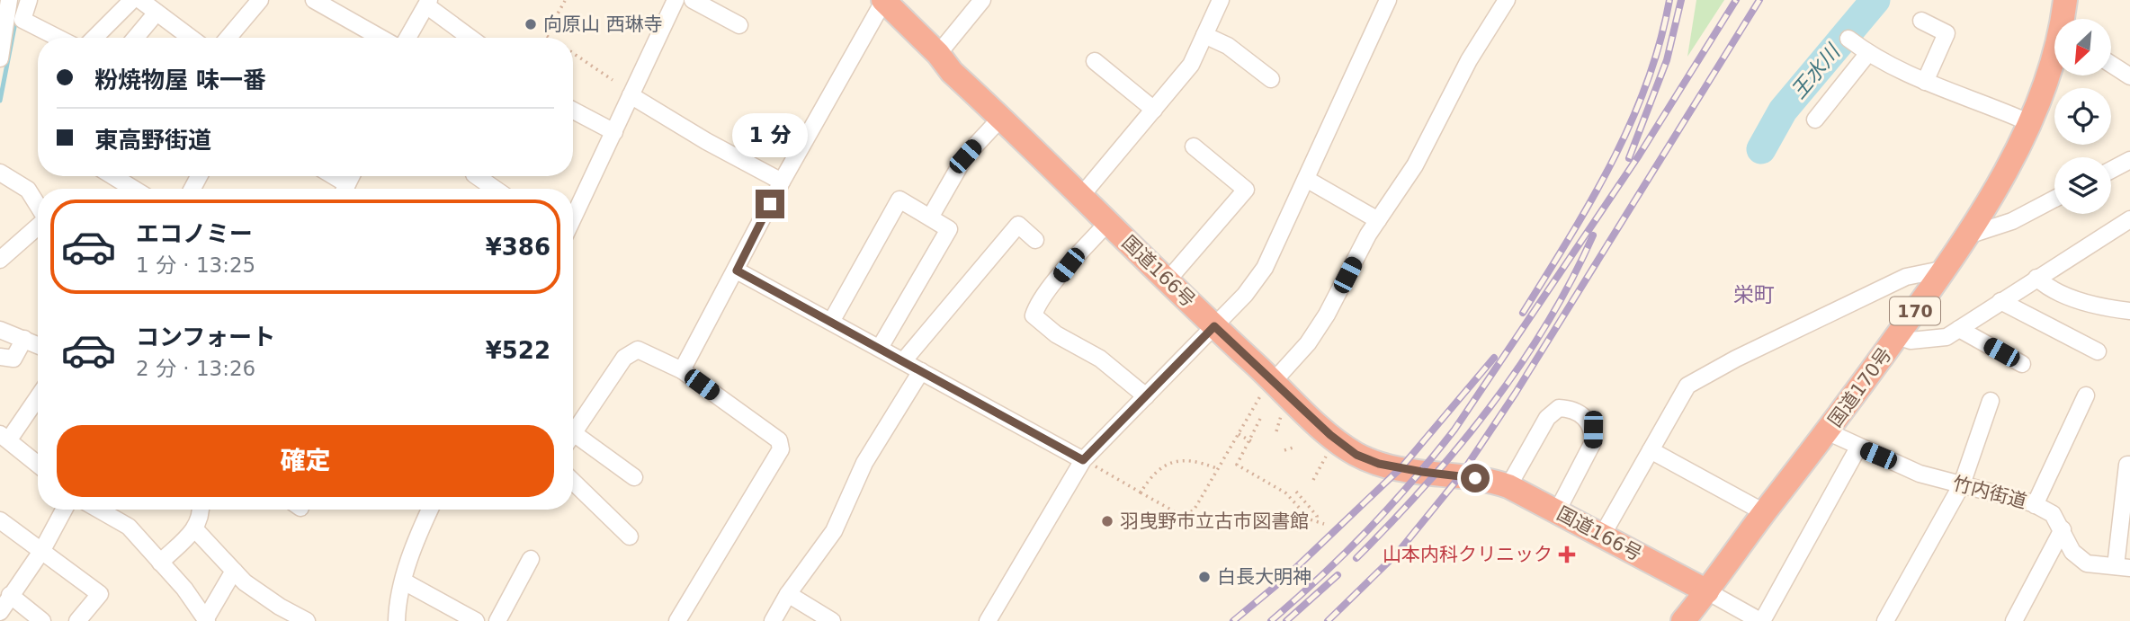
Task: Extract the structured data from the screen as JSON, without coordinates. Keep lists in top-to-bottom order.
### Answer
{
  "streets": {
    "highway": ["国道166号", "170", "国道170号"],
    "street": ["竹内街道"]
  },
  "crossings": [
    ["国道166号", "国道170号"],
    ["国道170号", "竹内街道"]
  ],
  "districts": ["栄町"],
  "water": ["王水川"],
  "places": {
    "other": ["向原山 西琳寺", "羽曳野市立古市図書館", "白長大明神"],
    "health": ["山本内科クリニック"]
  },
  "north": "bottom left",
  "page": {
    "banner": ["粉焼物屋 味一番", "東高野街道"],
    "bubble": "1 分",
    "list": [
      {
        "name": "エコノミー",
        "note": "1 分 · 13:25",
        "value": "¥386"
      },
      {
        "name": "コンフォート",
        "note": "2 分 · 13:26",
        "value": "¥522"
      }
    ],
    "buttons": "確定"
  }
}
